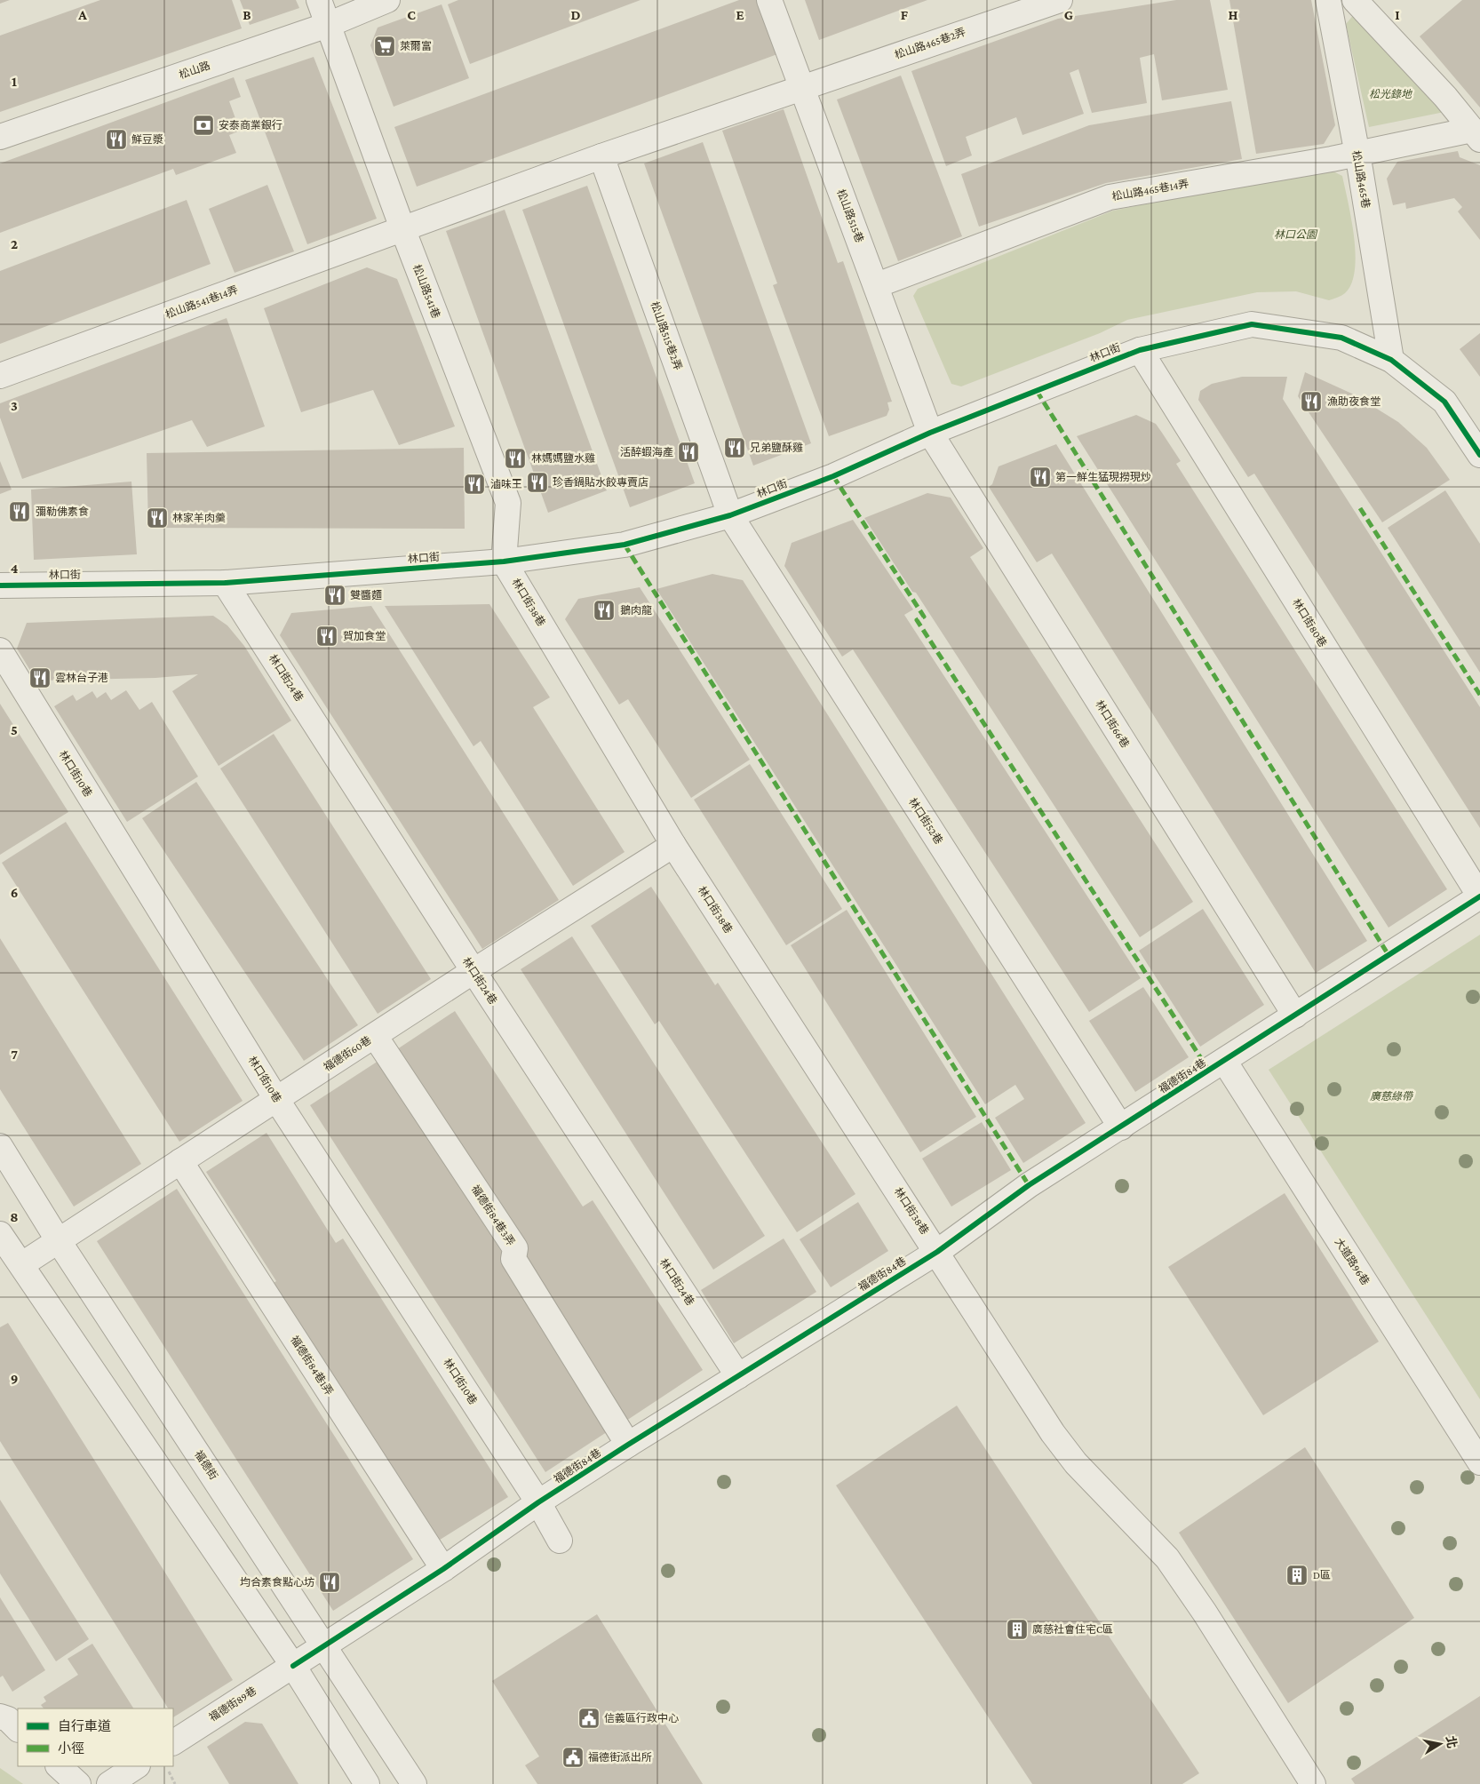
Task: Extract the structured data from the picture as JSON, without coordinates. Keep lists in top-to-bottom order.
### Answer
{
  "streets": {
    "street": [
      "松山路465巷2弄",
      "松山路",
      "松山路465巷",
      "松山路465巷14弄",
      "松山路515巷",
      "松山路541巷",
      "松山路541巷14弄",
      "松山路515巷2弄",
      "林口街",
      "林口街38巷",
      "林口街80巷",
      "林口街24巷",
      "林口街66巷",
      "林口街10巷",
      "林口街52巷",
      "福德街60巷",
      "福德街84巷",
      "福德街84巷3弄",
      "大道路96巷",
      "福德街84巷1弄",
      "福德街",
      "福德街89巷"
    ]
  },
  "crossings": [
    ["松山路465巷2弄", "松山路515巷"],
    ["松山路", "松山路541巷"],
    ["松山路465巷", "松山路465巷14弄"],
    ["松山路465巷", "林口街"],
    ["松山路465巷14弄", "松山路515巷"],
    ["松山路515巷", "林口街"],
    ["松山路515巷", "林口街66巷"],
    ["松山路541巷", "松山路541巷14弄"],
    ["松山路541巷", "林口街"],
    ["松山路541巷", "林口街38巷"],
    ["松山路515巷2弄", "林口街"],
    ["松山路515巷2弄", "林口街52巷"],
    ["林口街", "林口街38巷"],
    ["林口街", "林口街80巷"],
    ["林口街", "林口街24巷"],
    ["林口街", "林口街66巷"],
    ["林口街", "林口街52巷"],
    ["林口街38巷", "福德街60巷"],
    ["林口街38巷", "福德街84巷"],
    ["林口街80巷", "福德街84巷"],
    ["林口街24巷", "福德街60巷"],
    ["林口街24巷", "福德街84巷"],
    ["林口街66巷", "福德街84巷"],
    ["林口街10巷", "福德街60巷"],
    ["林口街10巷", "福德街84巷"],
    ["林口街52巷", "福德街84巷"],
    ["福德街60巷", "福德街84巷3弄"],
    ["福德街60巷", "福德街84巷1弄"],
    ["福德街60巷", "福德街"],
    ["福德街84巷", "福德街84巷3弄"],
    ["福德街84巷", "大道路96巷"],
    ["福德街84巷", "福德街84巷1弄"],
    ["福德街84巷", "福德街"],
    ["福德街84巷", "福德街89巷"]
  ],
  "parks": ["松光錄地", "林口公園", "廣慈綠帶"],
  "places": {
    "supermarket": ["萊爾富"],
    "bank": ["安泰商業銀行"],
    "restaurant": [
      "鮮豆漿",
      "漁助夜食堂",
      "兄弟鹽酥雞",
      "活醉蝦海產",
      "林媽媽鹽水雞",
      "第一鮮生猛現撈現炒",
      "珍香鍋貼水餃專賣店",
      "滷味王",
      "彌勒佛素食",
      "林家羊肉羹",
      "雙醬麵",
      "鵝肉龍",
      "賀加食堂",
      "雲林台子港",
      "均合素食點心坊"
    ],
    "building": ["D區", "廣慈社會住宅C區"],
    "public building": ["信義區行政中心", "福德街派出所"]
  },
  "legend": ["自行車道", "小徑"],
  "north": "right",
  "grid": {
    "columns": [
      "A",
      "B",
      "C",
      "D",
      "E",
      "F",
      "G",
      "H",
      "I"
    ],
    "rows": [
      "1",
      "2",
      "3",
      "4",
      "5",
      "6",
      "7",
      "8",
      "9"
    ]
  }
}
